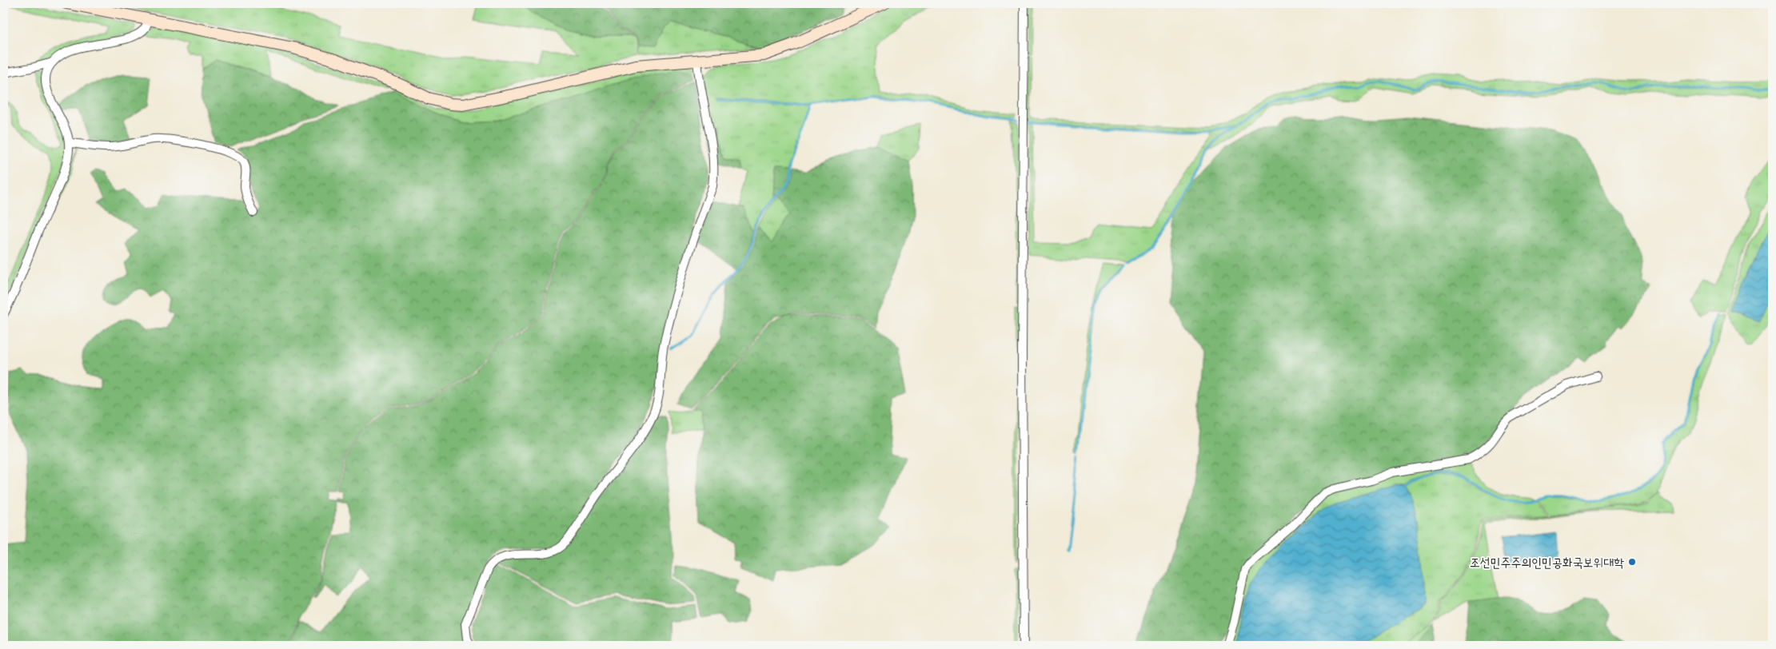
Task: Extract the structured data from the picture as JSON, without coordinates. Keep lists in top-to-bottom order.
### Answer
{
  "places": ["조선민주주의인민공화국보위대학"]
}
